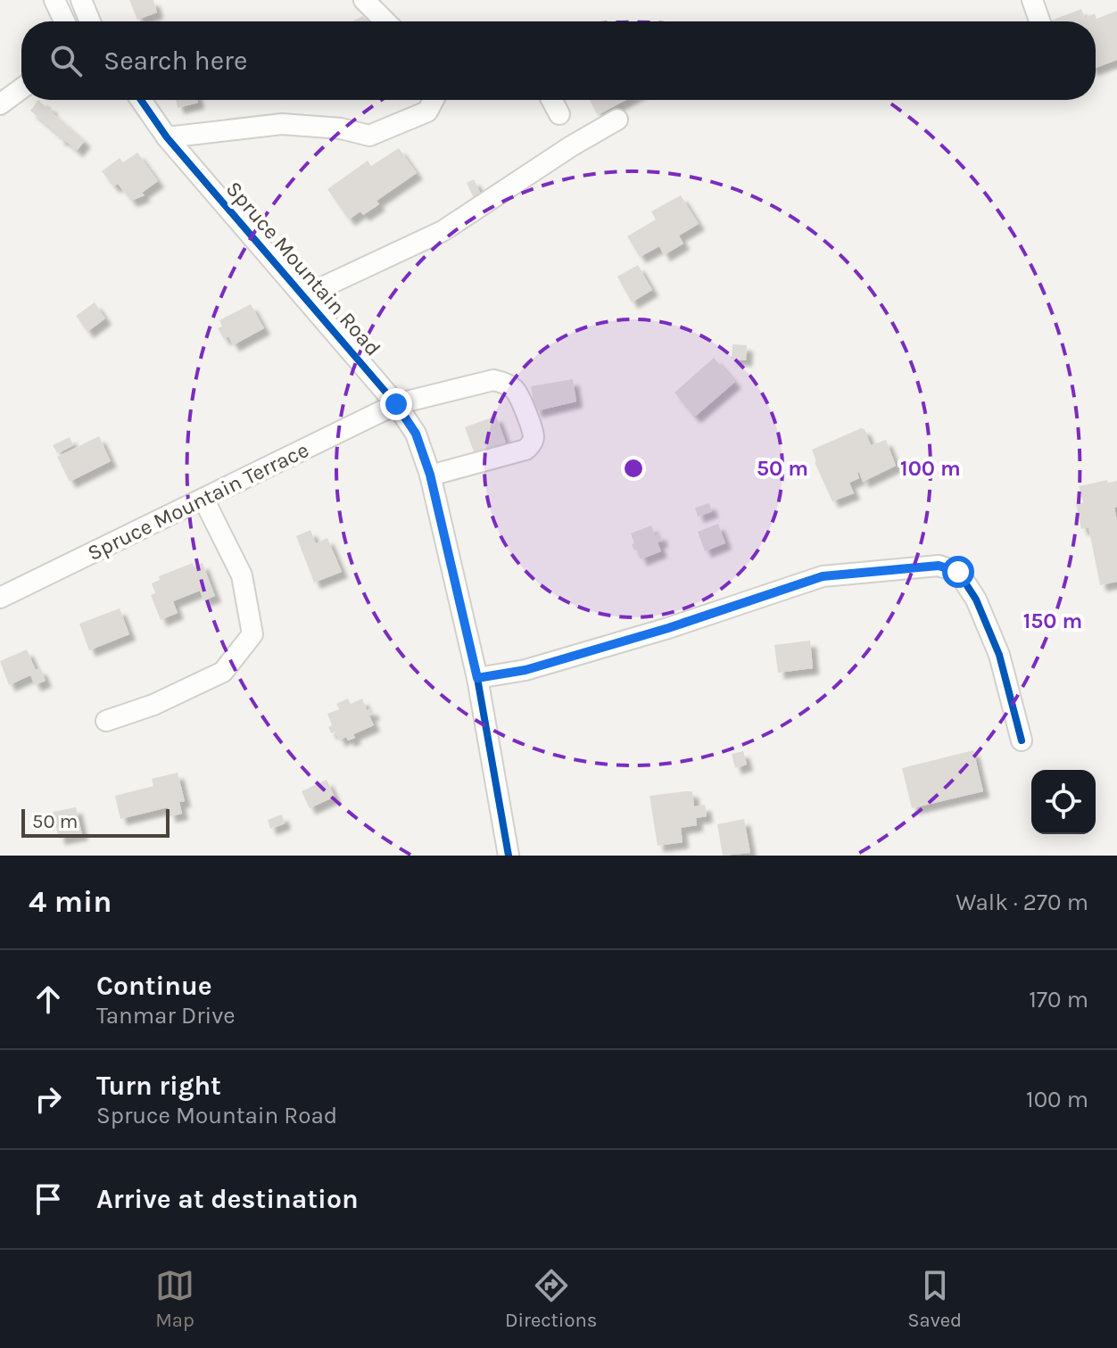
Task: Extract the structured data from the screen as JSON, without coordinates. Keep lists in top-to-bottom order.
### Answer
{
  "streets": {
    "street": ["Spruce Mountain Road", "Spruce Mountain Terrace"]
  },
  "crossings": [
    ["Spruce Mountain Road", "Spruce Mountain Terrace"]
  ],
  "scale_bar": "50 m",
  "page": {
    "search": "Search here",
    "scale": "50 m",
    "heading": ["4 min", "Walk · 270 m"],
    "list": [
      ["Continue", "Tanmar Drive", "170 m"],
      ["Turn right", "Spruce Mountain Road", "100 m"],
      "Arrive at destination"
    ],
    "nav": ["Map", "Directions", "Saved"]
  },
  "rings": ["50 m", "100 m", "150 m"]
}
